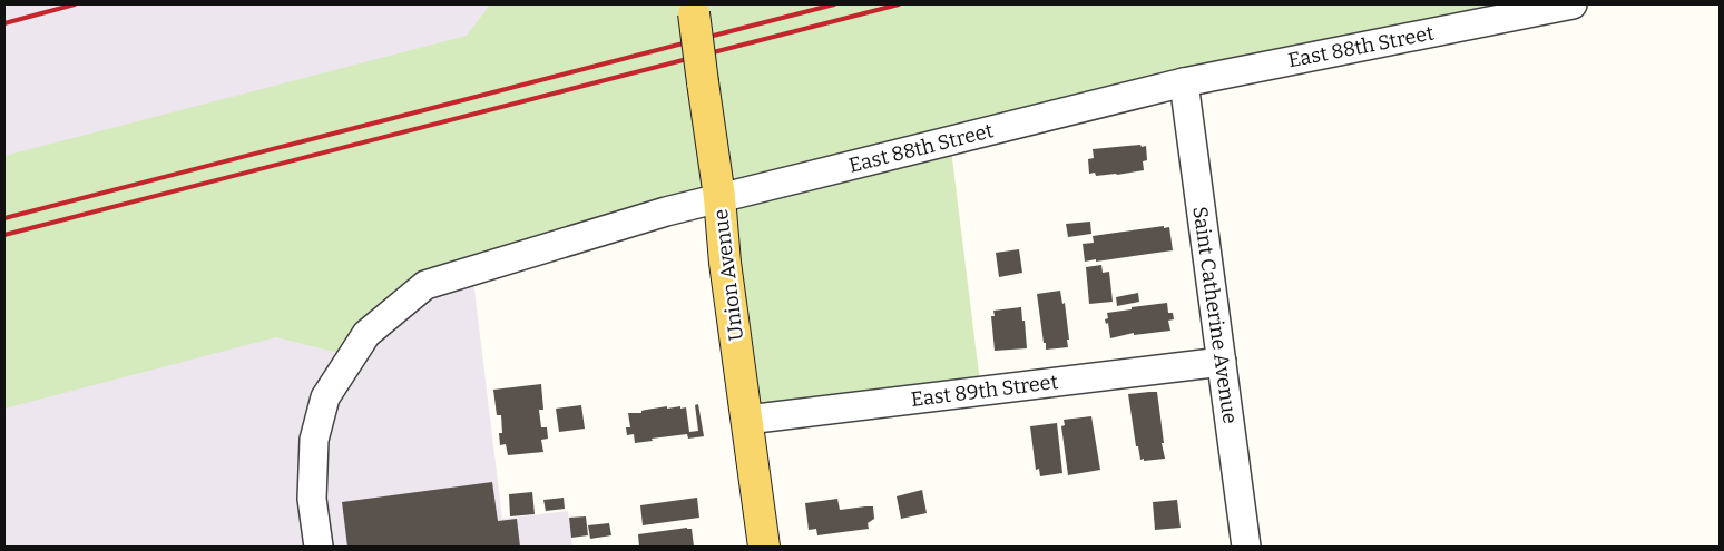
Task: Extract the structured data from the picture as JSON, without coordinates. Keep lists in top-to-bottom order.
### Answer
{
  "streets": {
    "main road": ["Union Avenue"],
    "street": ["East 88th Street", "Saint Catherine Avenue", "East 89th Street"]
  },
  "crossings": [
    ["East 88th Street", "Union Avenue"],
    ["East 88th Street", "Saint Catherine Avenue"],
    ["Union Avenue", "East 89th Street"],
    ["Saint Catherine Avenue", "East 89th Street"]
  ]
}
